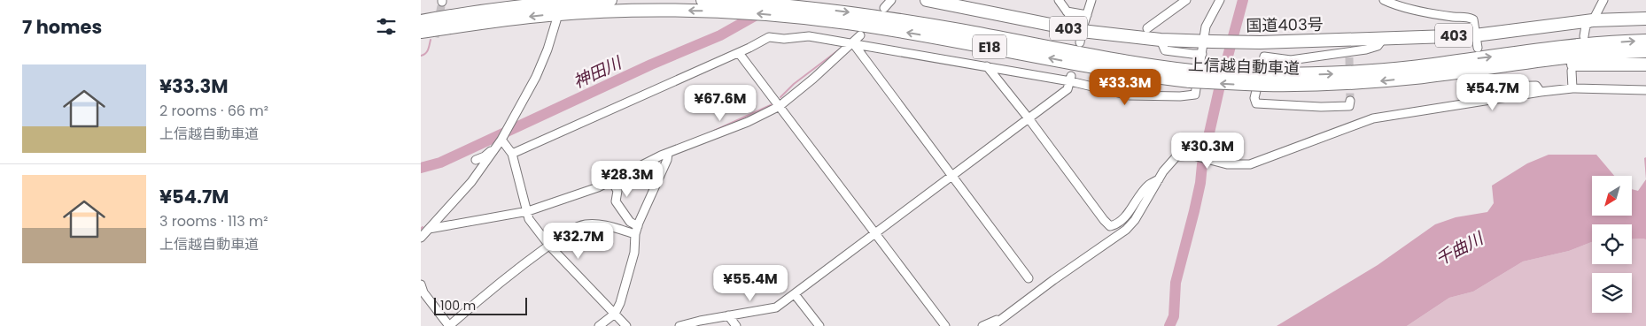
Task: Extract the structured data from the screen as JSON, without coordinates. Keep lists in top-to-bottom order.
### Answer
{
  "streets": {
    "highway": [
      "国道403号",
      "403",
      "E18",
      "上信越自動車道"
    ]
  },
  "water": ["神田川", "千曲川"],
  "scale_bar": "100 m",
  "north": "bottom left",
  "page": {
    "heading": "7 homes",
    "list": [
      {
        "name": "¥33.3M",
        "note": "2 rooms · 66 m² · 上信越自動車道"
      },
      {
        "name": "¥54.7M",
        "note": "3 rooms · 113 m² · 上信越自動車道"
      }
    ],
    "price": [
      "¥33.3M",
      "¥54.7M",
      "¥67.6M",
      "¥30.3M",
      "¥28.3M",
      "¥32.7M",
      "¥55.4M"
    ],
    "scale": "100 m"
  }
}
